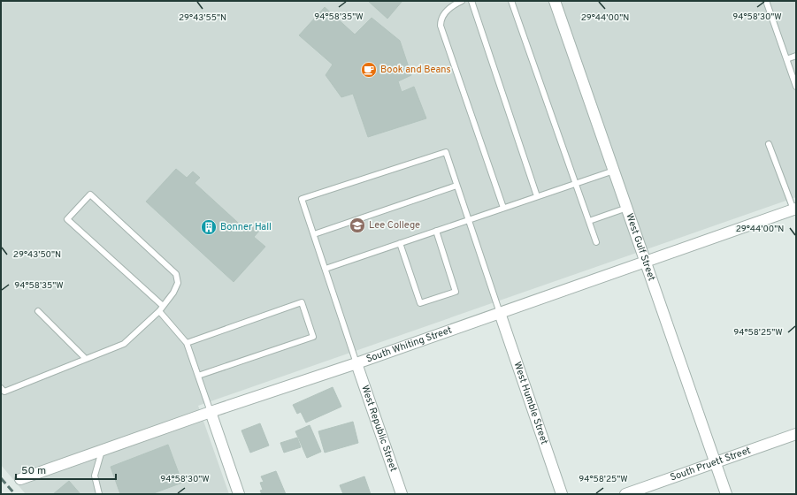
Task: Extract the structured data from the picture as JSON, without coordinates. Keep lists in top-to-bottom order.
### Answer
{
  "streets": {
    "street": [
      "West Gulf Street",
      "South Whiting Street",
      "West Humble Street",
      "West Republic Street",
      "South Pruett Street"
    ]
  },
  "crossings": [
    ["West Gulf Street", "South Whiting Street"],
    ["West Gulf Street", "South Pruett Street"],
    ["South Whiting Street", "West Humble Street"],
    ["South Whiting Street", "West Republic Street"]
  ],
  "places": {
    "cafe": ["Book and Beans"],
    "school or university": ["Lee College"],
    "building": ["Bonner Hall"]
  },
  "scale_bar": "50 m",
  "coordinates": [
    "94°58'30\"W",
    "94°58'35\"W",
    "29°43'55\"N",
    "29°44'00\"N",
    "29°43'50\"N",
    "94°58'25\"W"
  ]
}
